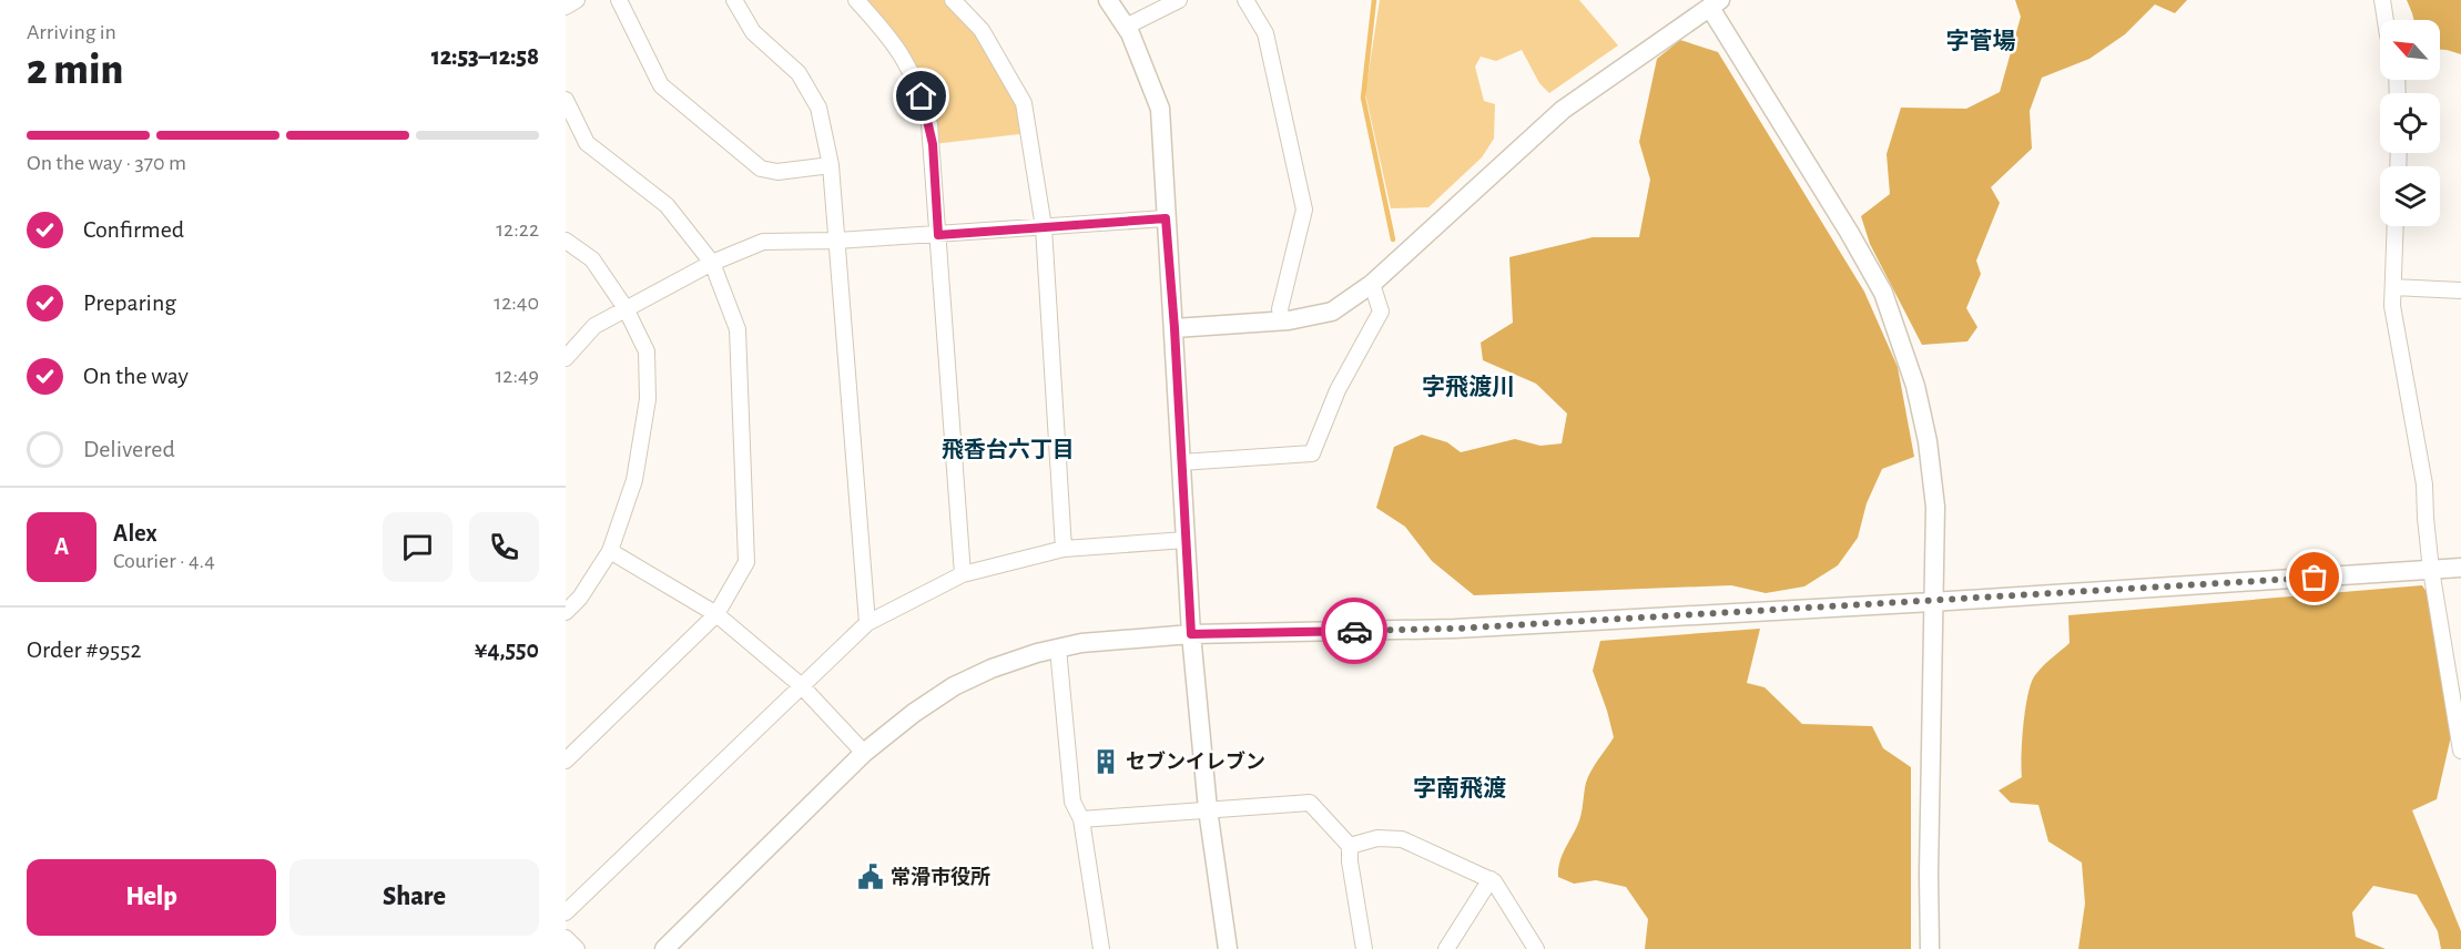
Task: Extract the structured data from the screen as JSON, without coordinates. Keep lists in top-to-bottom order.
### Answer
{
  "districts": [
    "字菅場",
    "字飛渡川",
    "飛香台六丁目",
    "字南飛渡"
  ],
  "places": {
    "building": ["セブンイレブン"],
    "public building": ["常滑市役所"]
  },
  "north": "top left",
  "page": {
    "heading": ["2 min", "Arriving in", "12:53–12:58"],
    "panel": [
      "Alex",
      "Courier · 4.4",
      "Order #9552",
      "¥4,550"
    ],
    "bar": "On the way · 370 m",
    "list": [
      ["Confirmed", "12:22"],
      ["Preparing", "12:40"],
      ["On the way", "12:49"],
      "Delivered"
    ],
    "round": "A",
    "buttons": ["Help", "Share"]
  }
}
